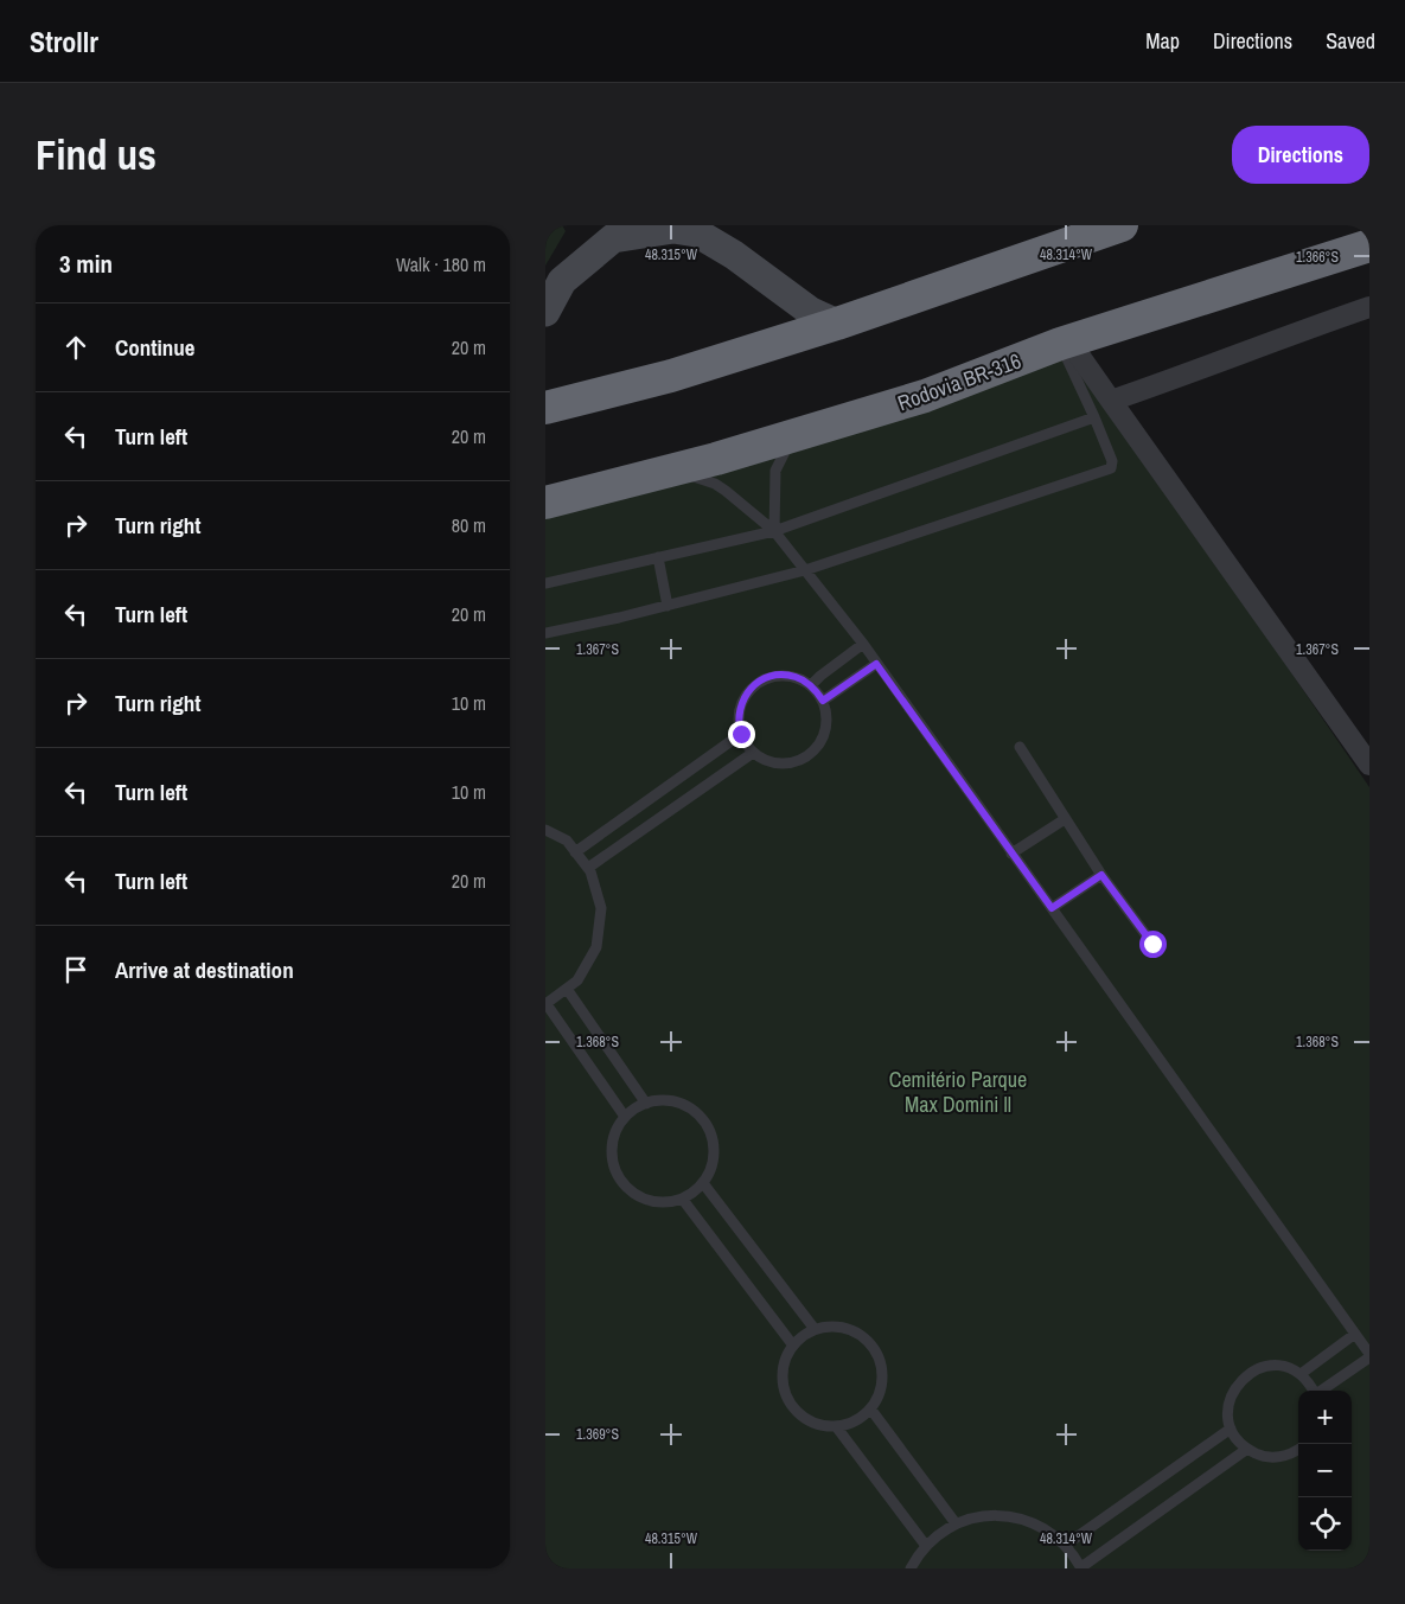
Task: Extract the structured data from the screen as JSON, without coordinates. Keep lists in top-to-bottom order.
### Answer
{
  "streets": {
    "highway": ["Rodovia BR-316"]
  },
  "parks": ["Cemitério Parque Max Domini ll"],
  "page": {
    "header": "Strollr",
    "nav": ["Map", "Directions", "Saved"],
    "buttons": "Directions",
    "title": "Find us",
    "heading": ["3 min", "Walk · 180 m"],
    "list": [
      ["Continue", "20 m"],
      ["Turn left", "20 m"],
      ["Turn right", "80 m"],
      ["Turn left", "20 m"],
      ["Turn right", "10 m"],
      ["Turn left", "10 m"],
      ["Turn left", "20 m"],
      "Arrive at destination"
    ],
    "map_buttons": ["+", "−"]
  },
  "coordinates": [
    "48.315°W",
    "48.314°W",
    "1.366°S",
    "1.367°S",
    "1.368°S",
    "1.369°S"
  ]
}
